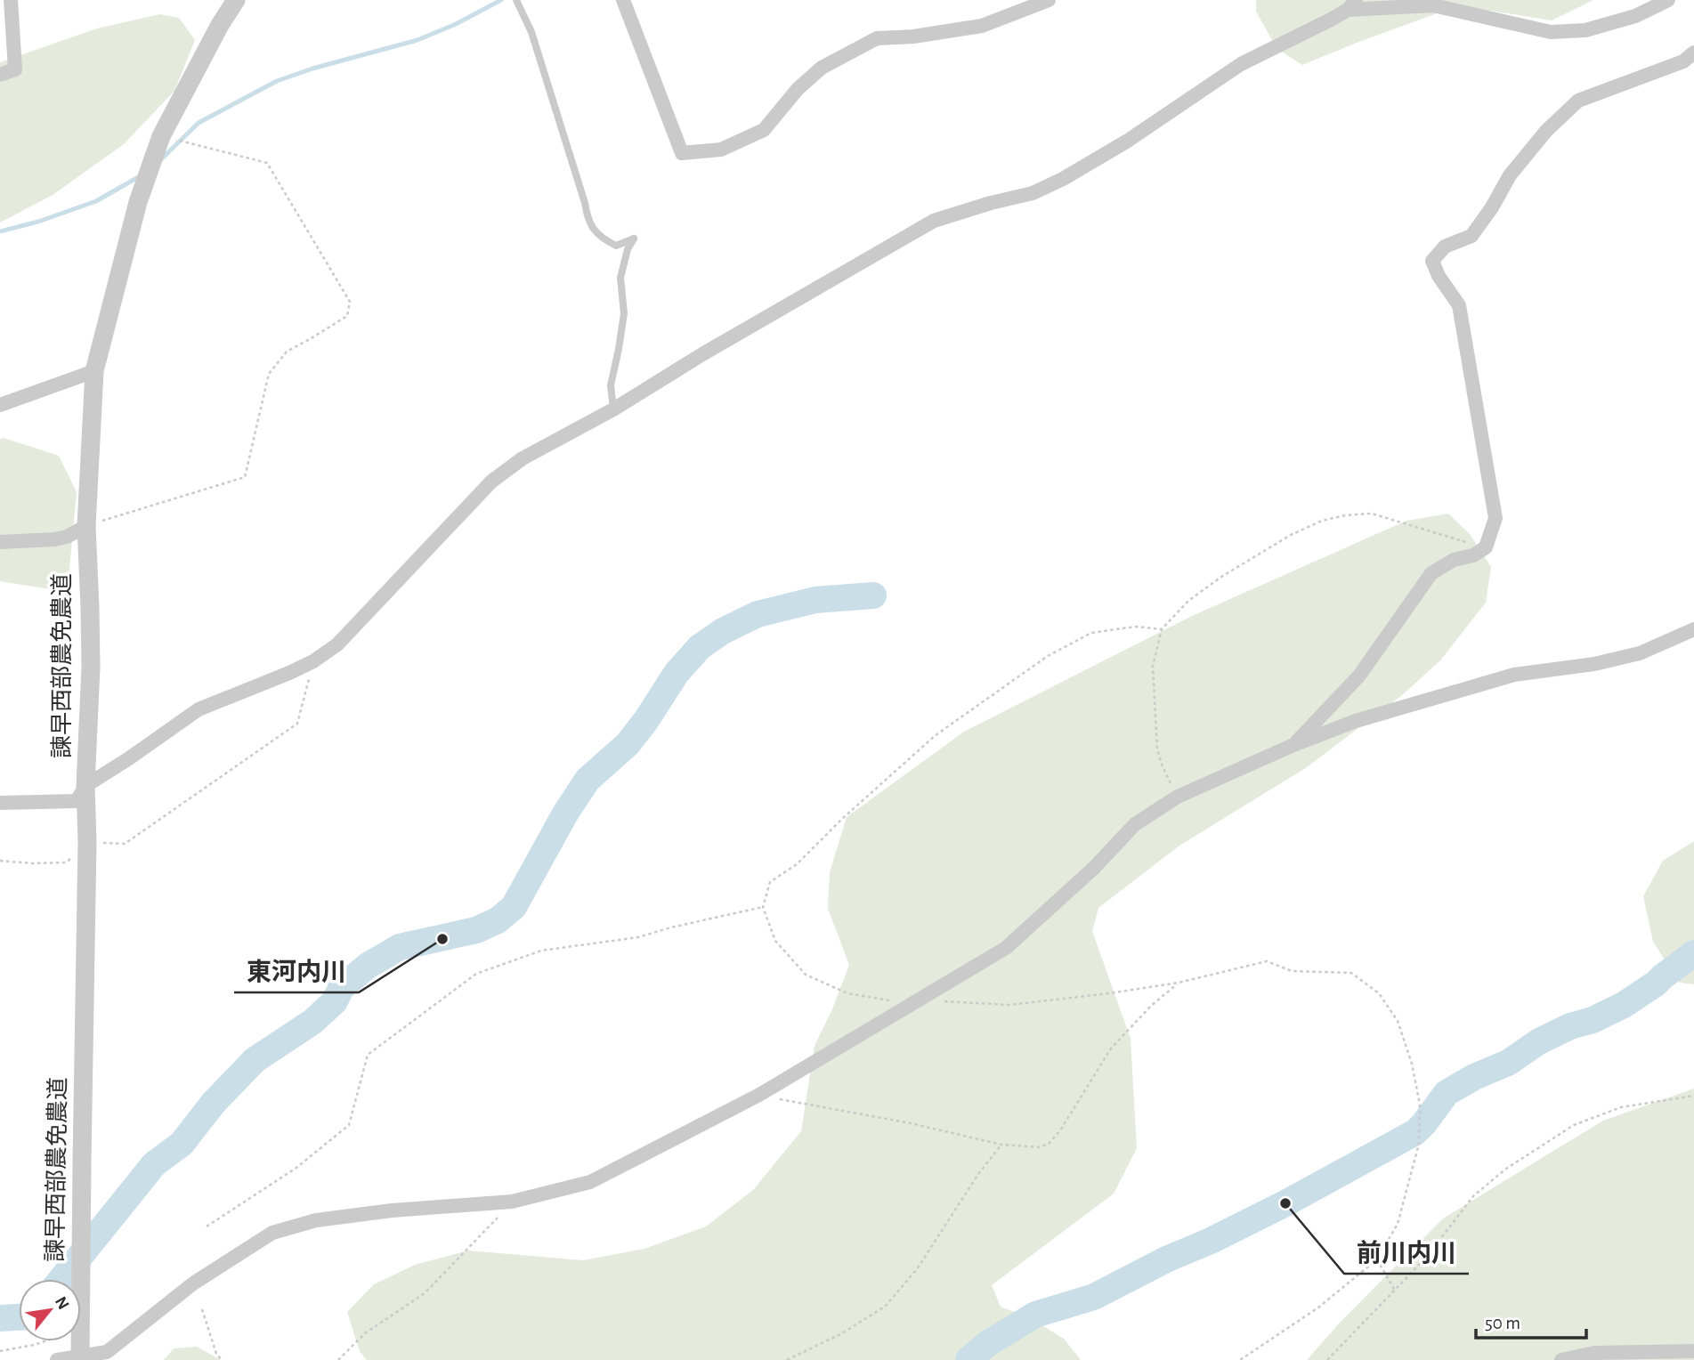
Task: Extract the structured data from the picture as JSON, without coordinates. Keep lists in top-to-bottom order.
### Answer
{
  "streets": {
    "street": ["諫早西部農免農道"]
  },
  "places": ["東河内川", "前川内川"],
  "scale_bar": "50 m",
  "north": "top right"
}
